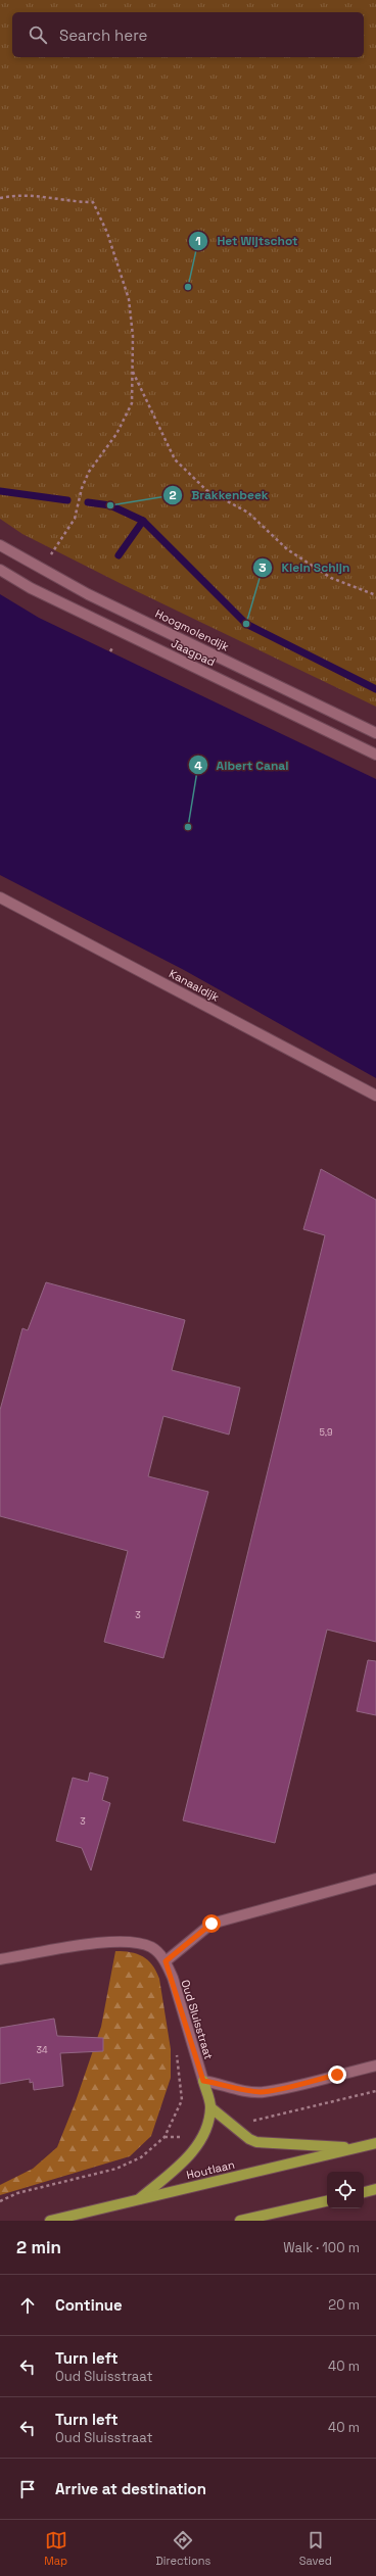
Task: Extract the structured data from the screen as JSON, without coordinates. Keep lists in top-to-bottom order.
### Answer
{
  "streets": {
    "main road": ["Houtlaan"],
    "street": [
      "Hoogmolendijk",
      "Jaagpad",
      "Kanaaldijk",
      "Oud Sluisstraat"
    ]
  },
  "places": [
    "Het Wijtschot",
    "Brakkenbeek",
    "Klein Schijn",
    "Albert Canal"
  ],
  "house_numbers": [
    "5,9",
    "3",
    "3",
    "34"
  ],
  "page": {
    "search": "Search here",
    "heading": ["2 min", "Walk · 100 m"],
    "list": [
      ["Continue", "20 m"],
      ["Turn left", "Oud Sluisstraat", "40 m"],
      ["Turn left", "Oud Sluisstraat", "40 m"],
      "Arrive at destination"
    ],
    "nav": ["Map", "Directions", "Saved"]
  }
}
